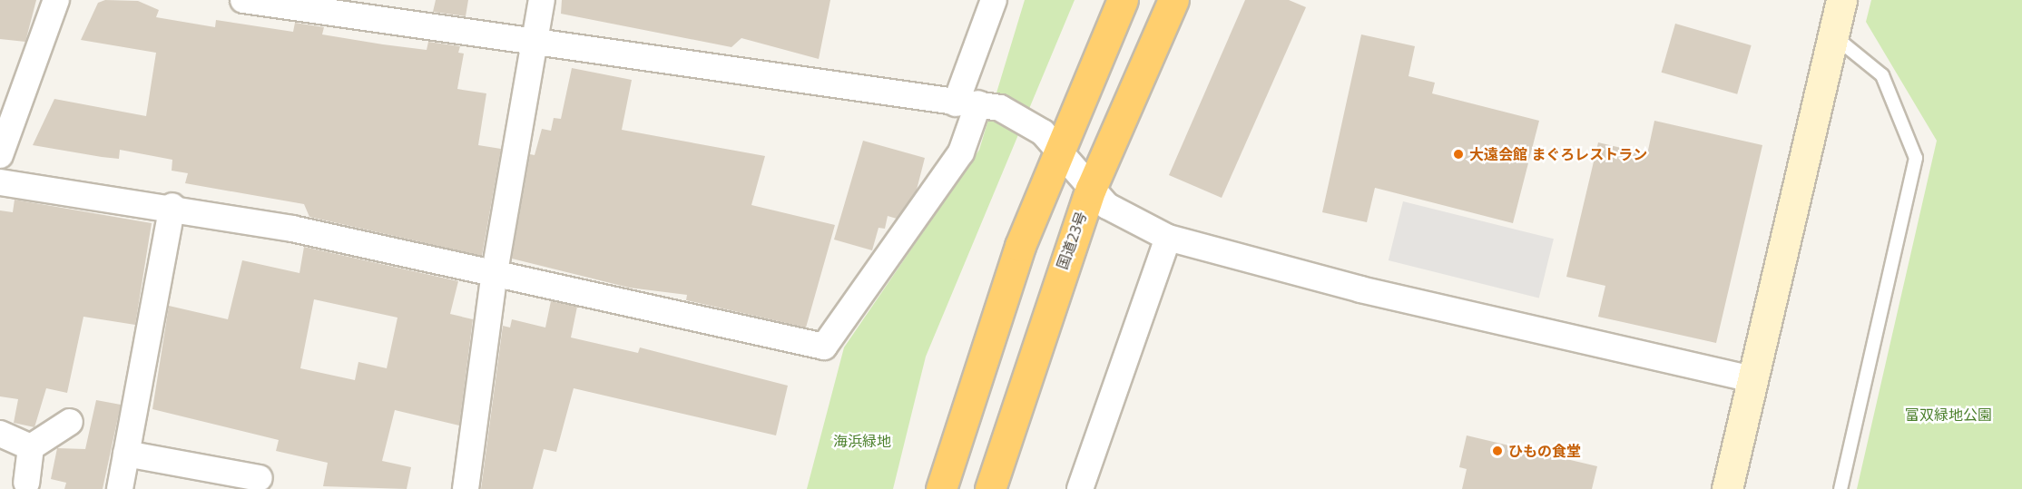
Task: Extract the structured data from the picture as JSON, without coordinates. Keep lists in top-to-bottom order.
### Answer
{
  "streets": {
    "highway": ["国道23号"]
  },
  "parks": ["富双緑地公園", "海浜緑地"],
  "places": ["大遠会館 まぐろレストラン", "ひもの食堂"]
}
